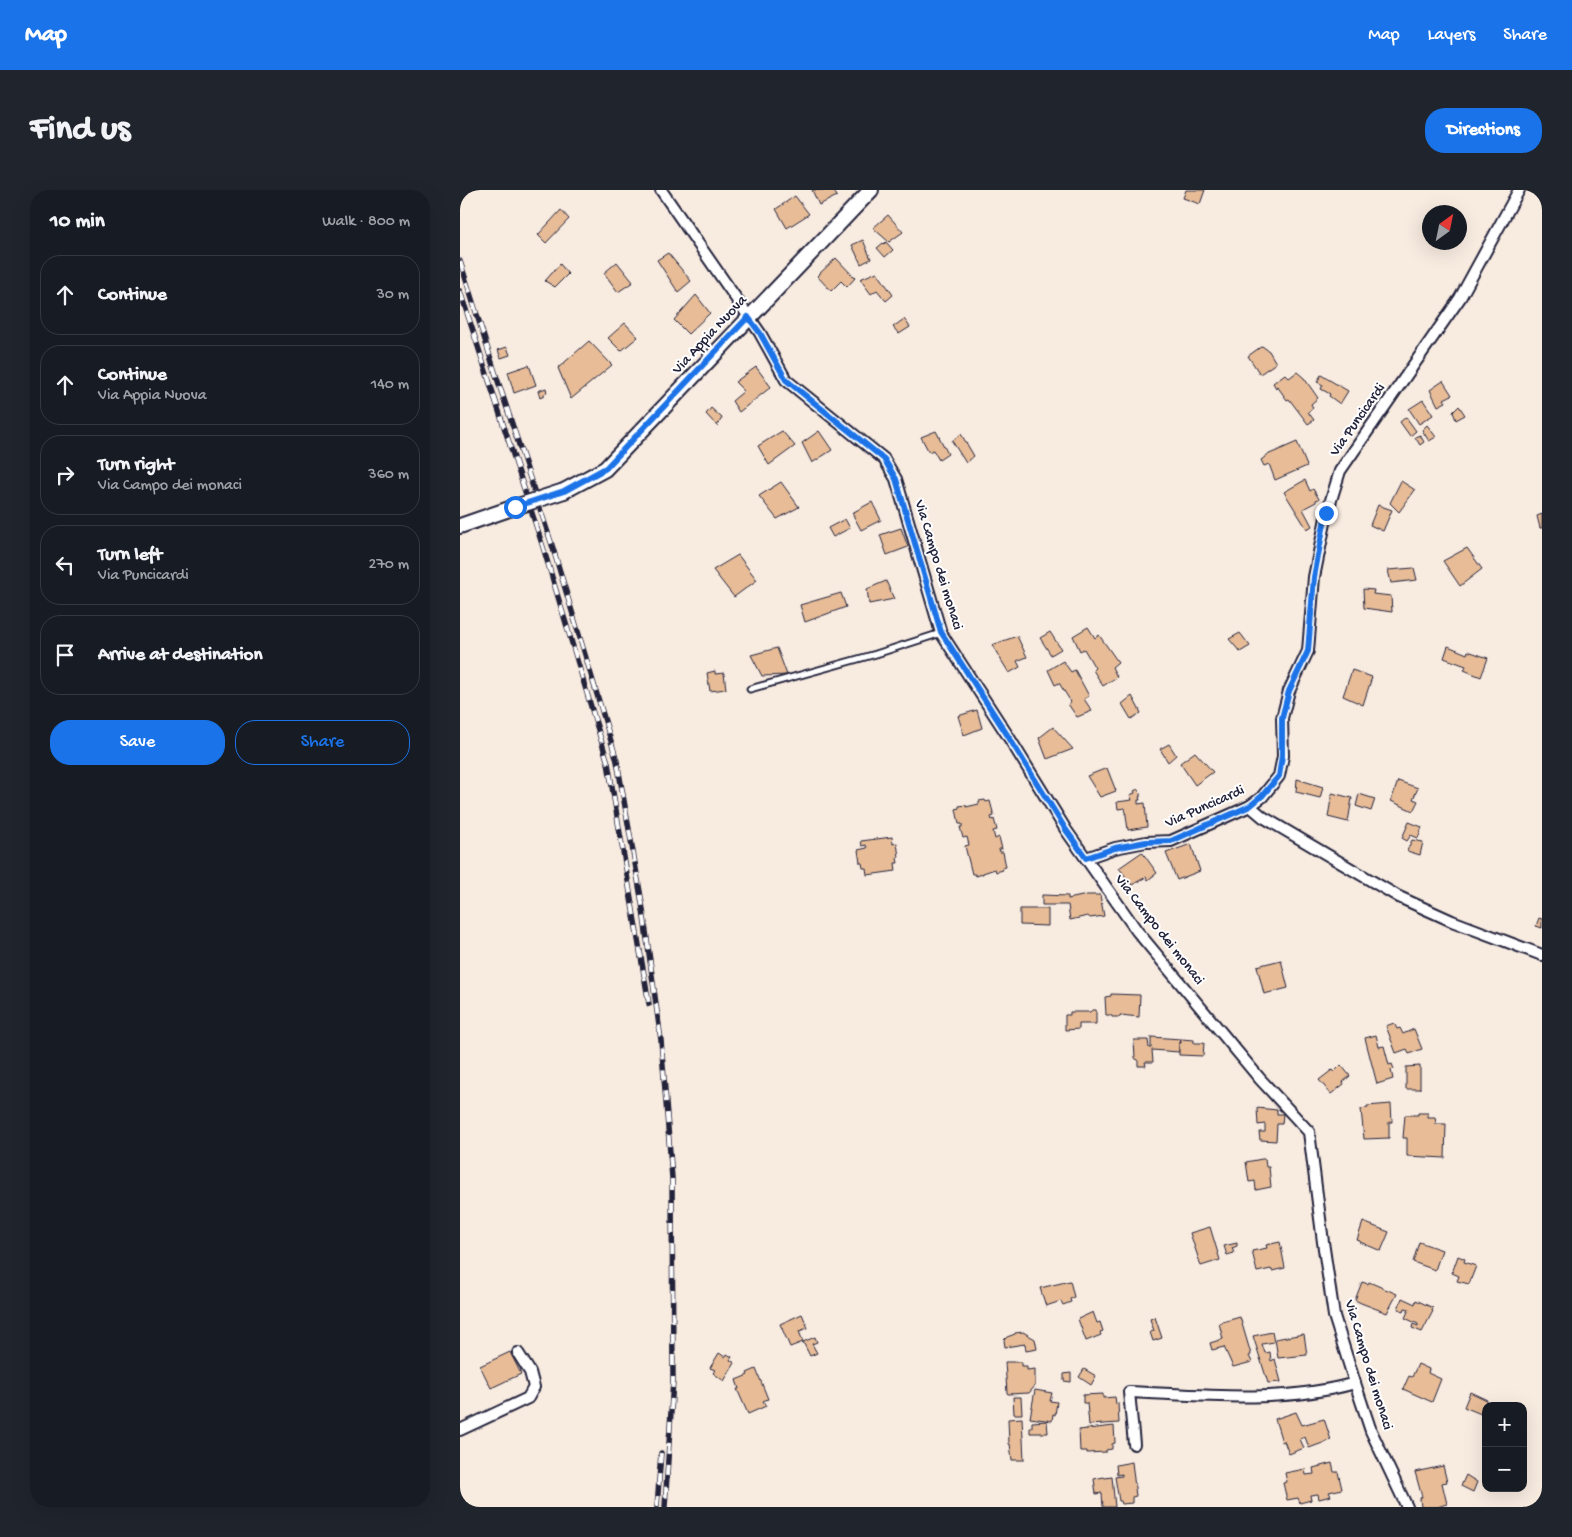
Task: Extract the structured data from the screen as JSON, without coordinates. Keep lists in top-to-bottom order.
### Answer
{
  "streets": {
    "street": ["Via Appia Nuova", "Via Puncicardi", "Via Campo dei monaci"]
  },
  "crossings": [
    ["Via Appia Nuova", "Via Campo dei monaci"],
    ["Via Puncicardi", "Via Campo dei monaci"]
  ],
  "north": "top right",
  "page": {
    "header": "Map",
    "nav": ["Map", "Layers", "Share"],
    "buttons": [
      "Directions",
      ["Save", "Share"]
    ],
    "title": "Find us",
    "heading": ["10 min", "Walk · 800 m"],
    "list": [
      ["Continue", "30 m"],
      ["Continue", "Via Appia Nuova", "140 m"],
      ["Turn right", "Via Campo dei monaci", "360 m"],
      ["Turn left", "Via Puncicardi", "270 m"],
      "Arrive at destination"
    ],
    "map_buttons": ["+", "−"]
  }
}
